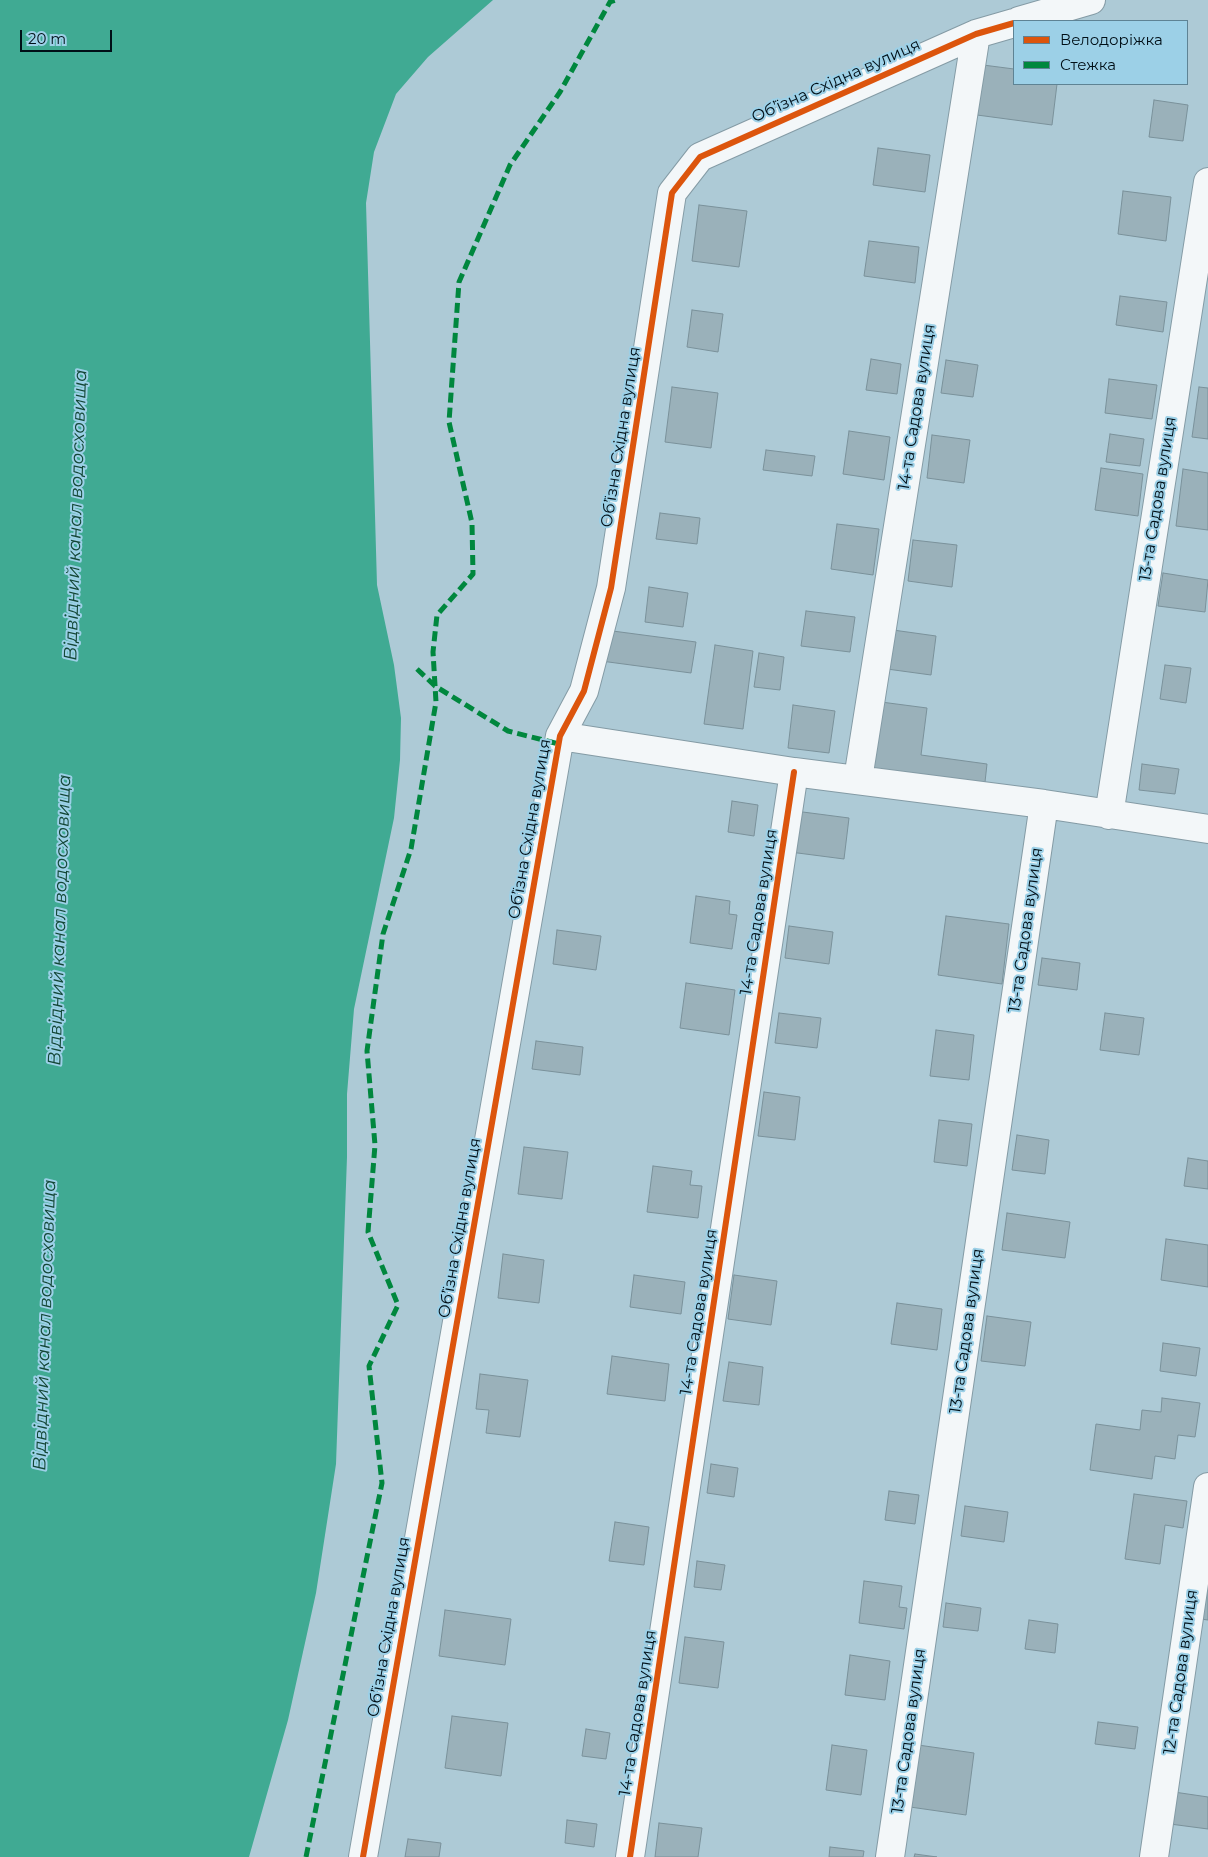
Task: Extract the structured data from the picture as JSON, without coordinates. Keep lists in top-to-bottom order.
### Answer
{
  "streets": {
    "street": [
      "Обʼїзна Східна вулиця",
      "14-та Садова вулиця",
      "13-та Садова вулиця",
      "12-та Садова вулиця"
    ]
  },
  "crossings": [
    ["Обʼїзна Східна вулиця", "14-та Садова вулиця"]
  ],
  "water": ["Відвідний канал водосховища"],
  "legend": ["Велодоріжка", "Стежка"],
  "scale_bar": "20 m"
}
